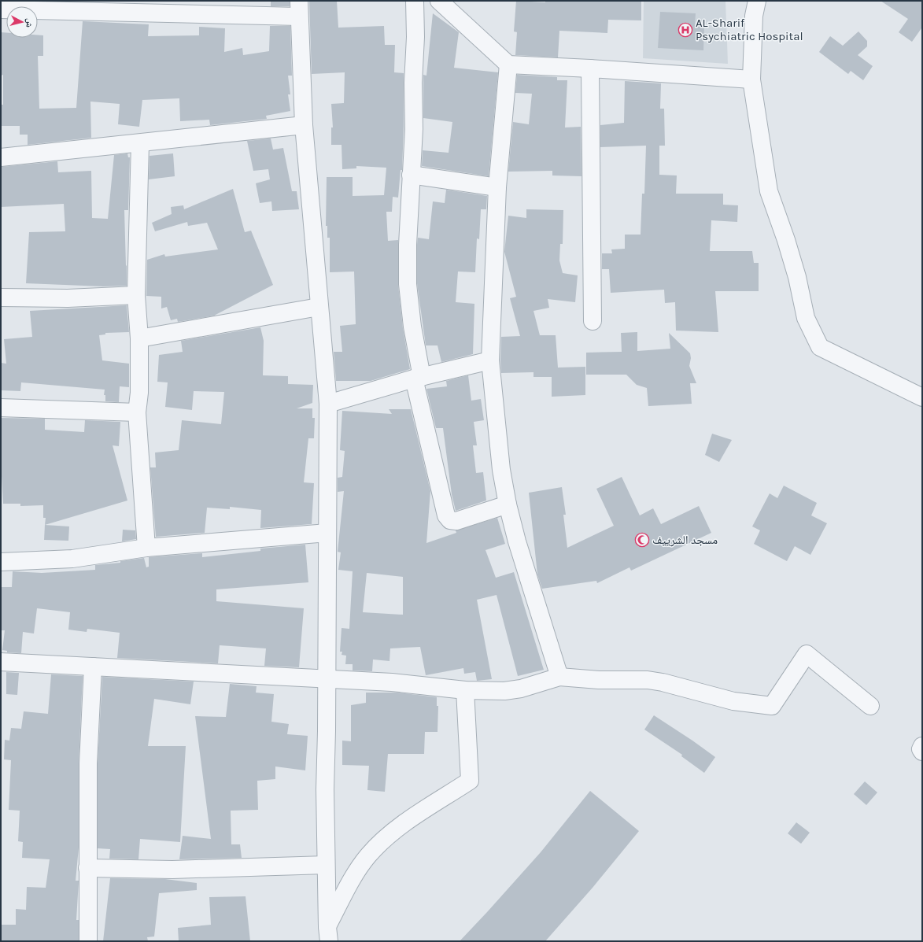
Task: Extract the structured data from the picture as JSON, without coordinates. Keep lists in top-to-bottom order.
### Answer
{
  "places": {
    "hospital": ["AL-Sharif Psychiatric Hospital"],
    "mosque": ["مسجد الشرييف"]
  },
  "north": "right"
}
